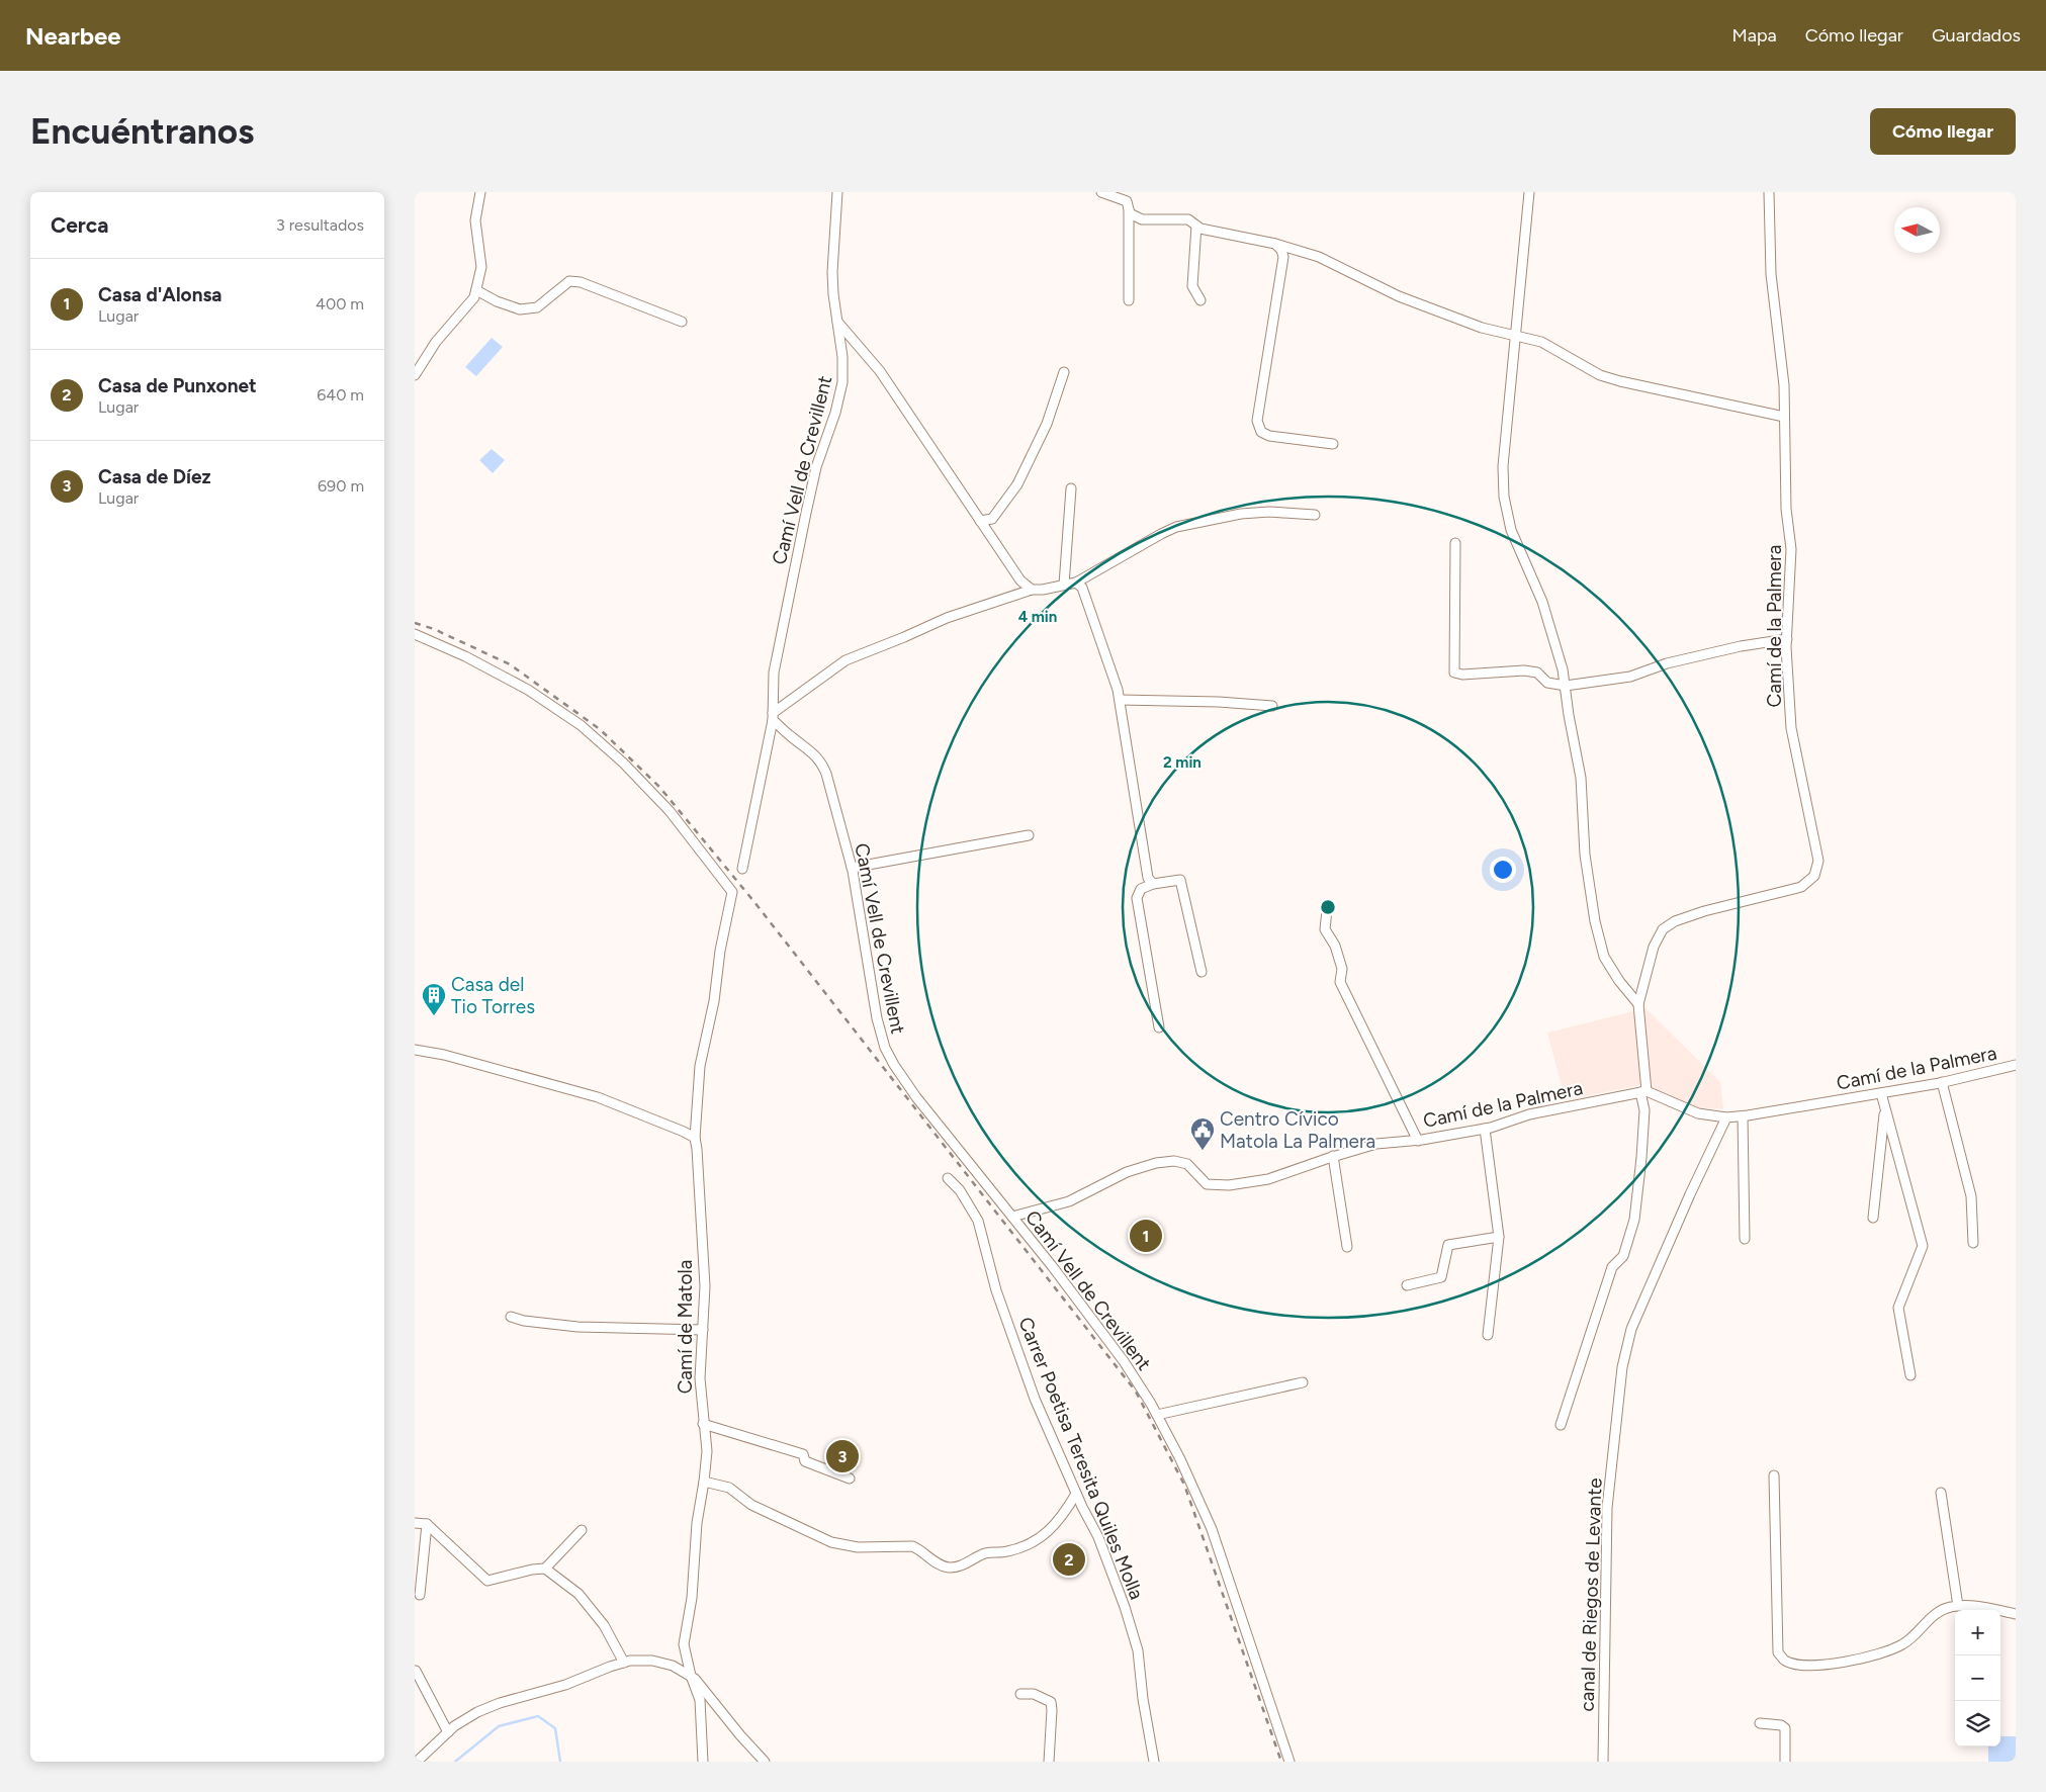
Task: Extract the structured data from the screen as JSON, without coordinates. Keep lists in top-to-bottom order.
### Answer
{
  "streets": {
    "street": [
      "Camí Vell de Crevillent",
      "Camí de la Palmera",
      "Camí de Matola",
      "Carrer Poetisa Teresita Quiles Molla",
      "canal de Riegos de Levante"
    ]
  },
  "crossings": [
    ["Camí Vell de Crevillent", "Camí de la Palmera"],
    ["Camí de la Palmera", "canal de Riegos de Levante"]
  ],
  "places": {
    "building": ["Casa del Tio Torres"],
    "public building": ["Centro Cívico Matola La Palmera"]
  },
  "north": "left",
  "page": {
    "header": "Nearbee",
    "nav": ["Mapa", "Cómo llegar", "Guardados"],
    "buttons": "Cómo llegar",
    "title": "Encuéntranos",
    "heading": ["Cerca", "3 resultados"],
    "list": [
      {
        "mark": "1",
        "name": "Casa d'Alonsa",
        "note": "Lugar",
        "value": "400 m"
      },
      {
        "mark": "2",
        "name": "Casa de Punxonet",
        "note": "Lugar",
        "value": "640 m"
      },
      {
        "mark": "3",
        "name": "Casa de Díez",
        "note": "Lugar",
        "value": "690 m"
      }
    ],
    "pins": ["1", "3", "2"],
    "map_buttons": ["+", "−"]
  },
  "rings": ["4 min", "2 min"]
}
